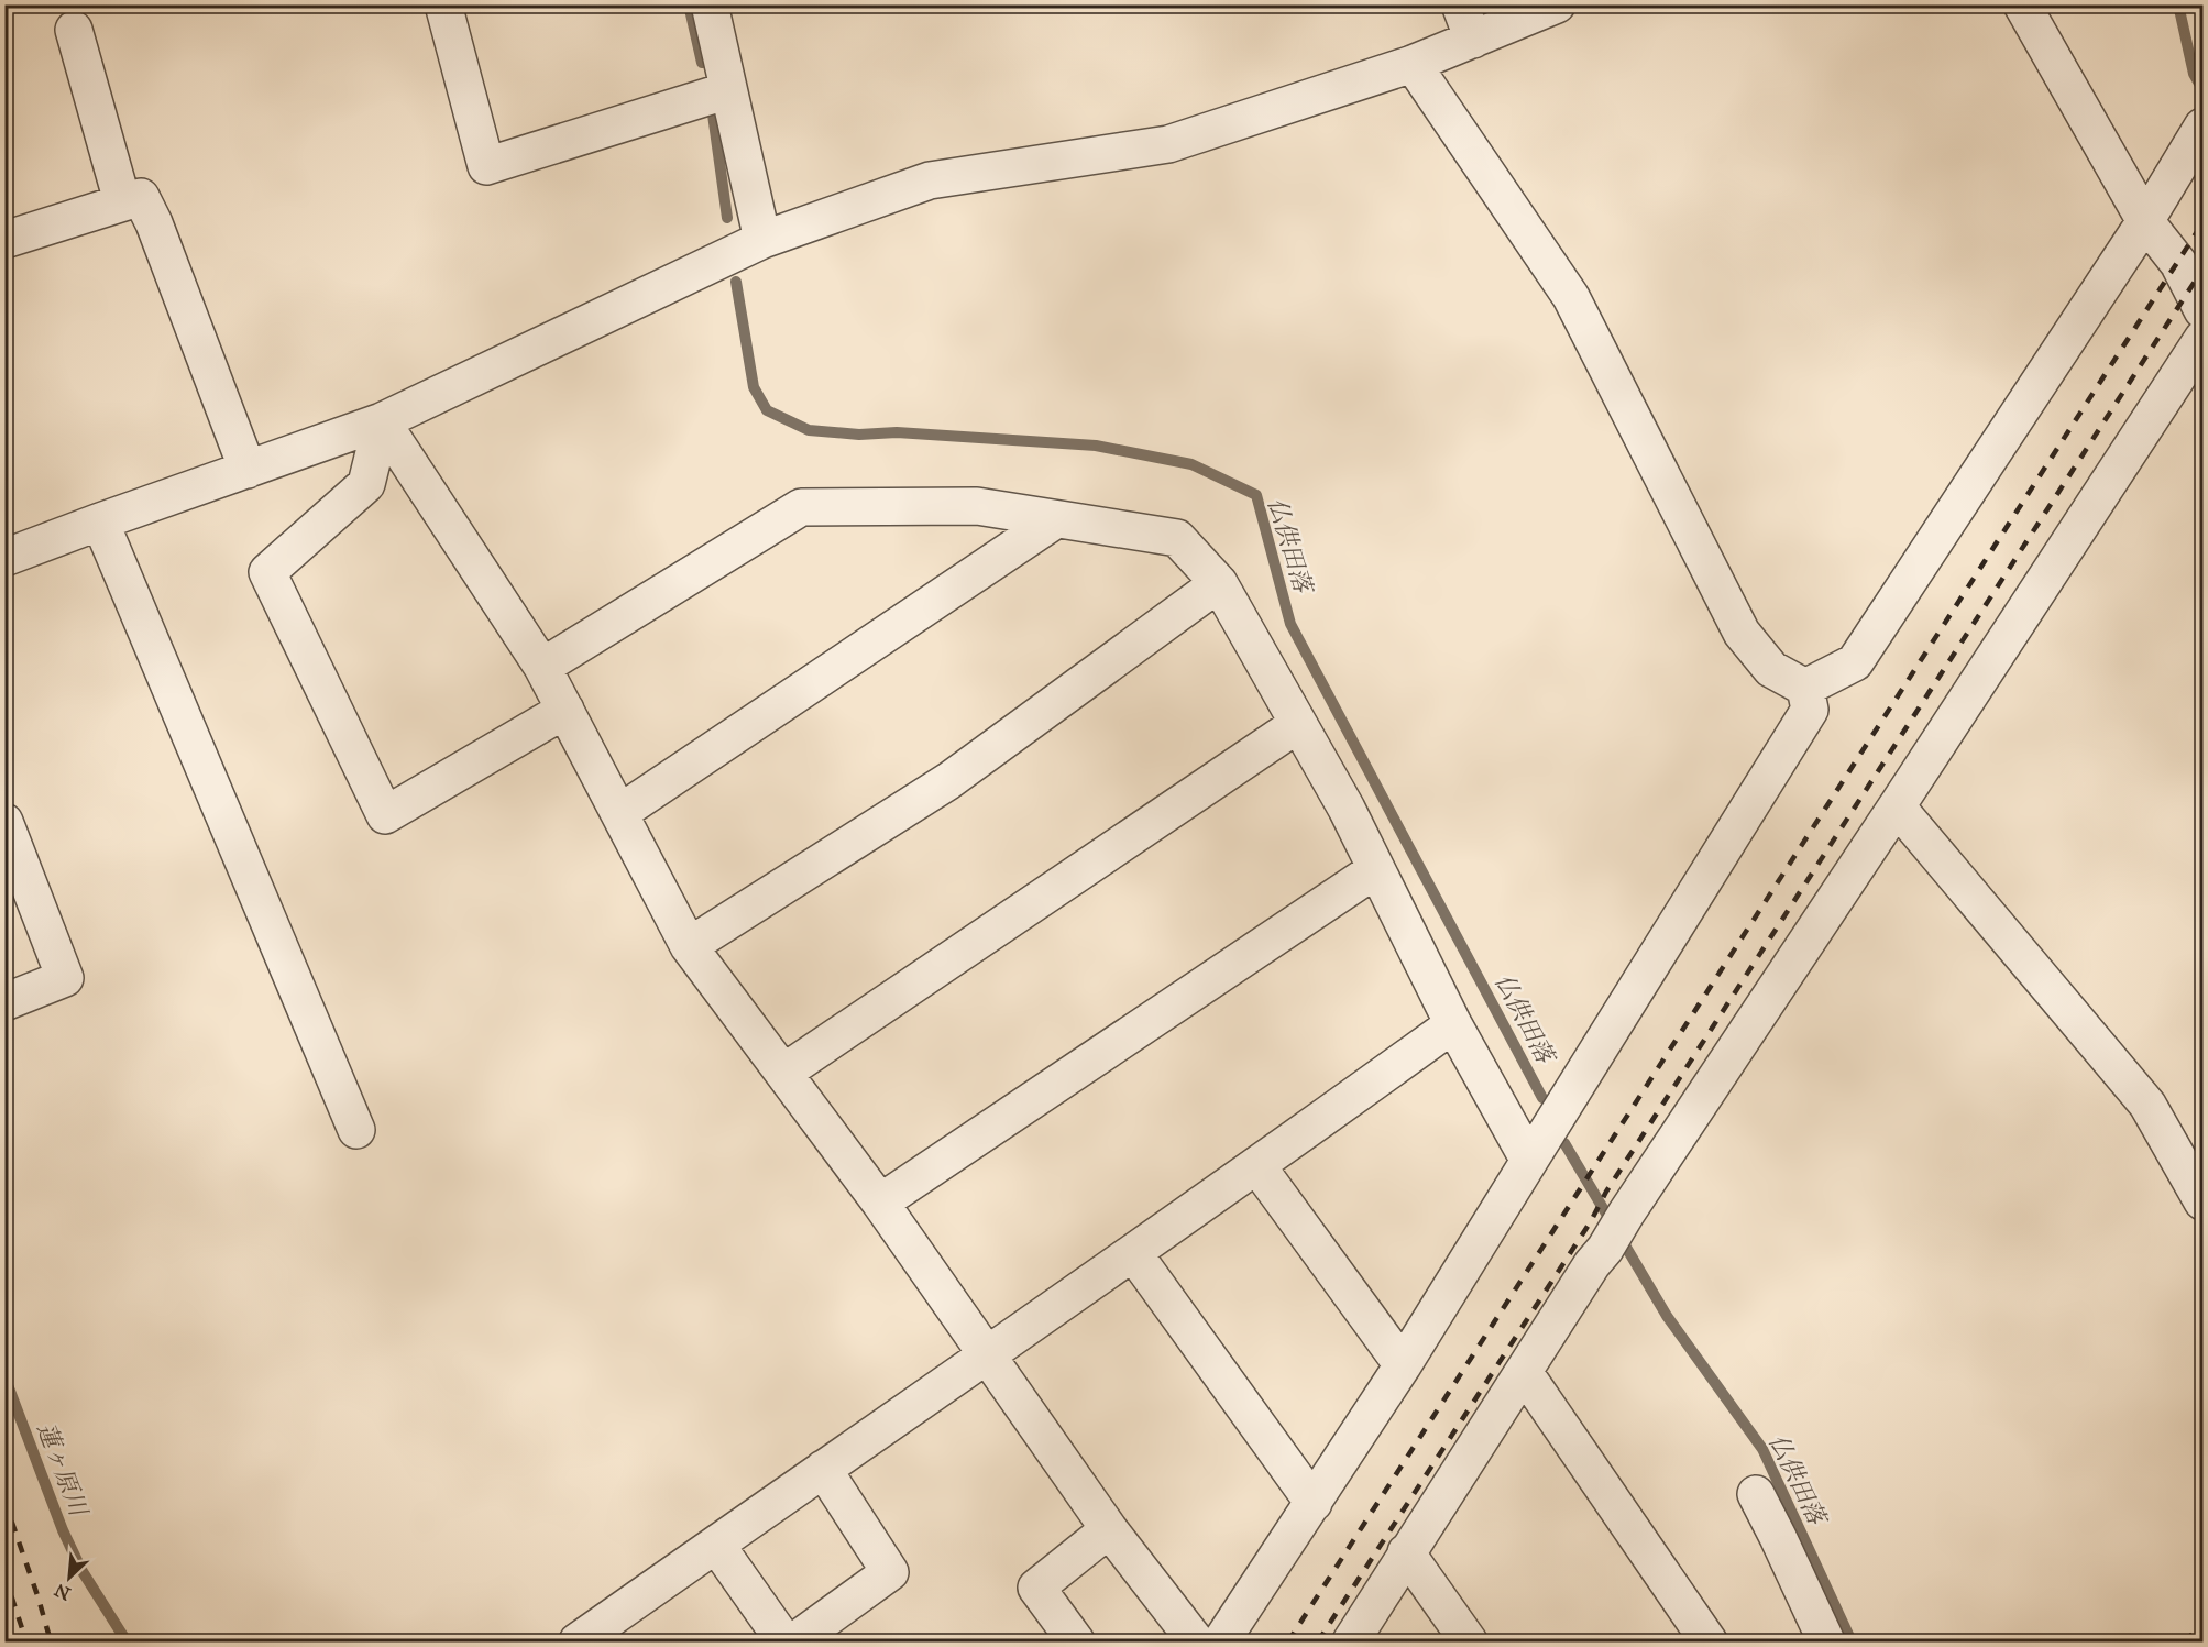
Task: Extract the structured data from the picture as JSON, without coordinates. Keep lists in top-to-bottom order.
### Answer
{
  "water": ["仏供田落", "蓮ヶ原川"],
  "north": "bottom left"
}
